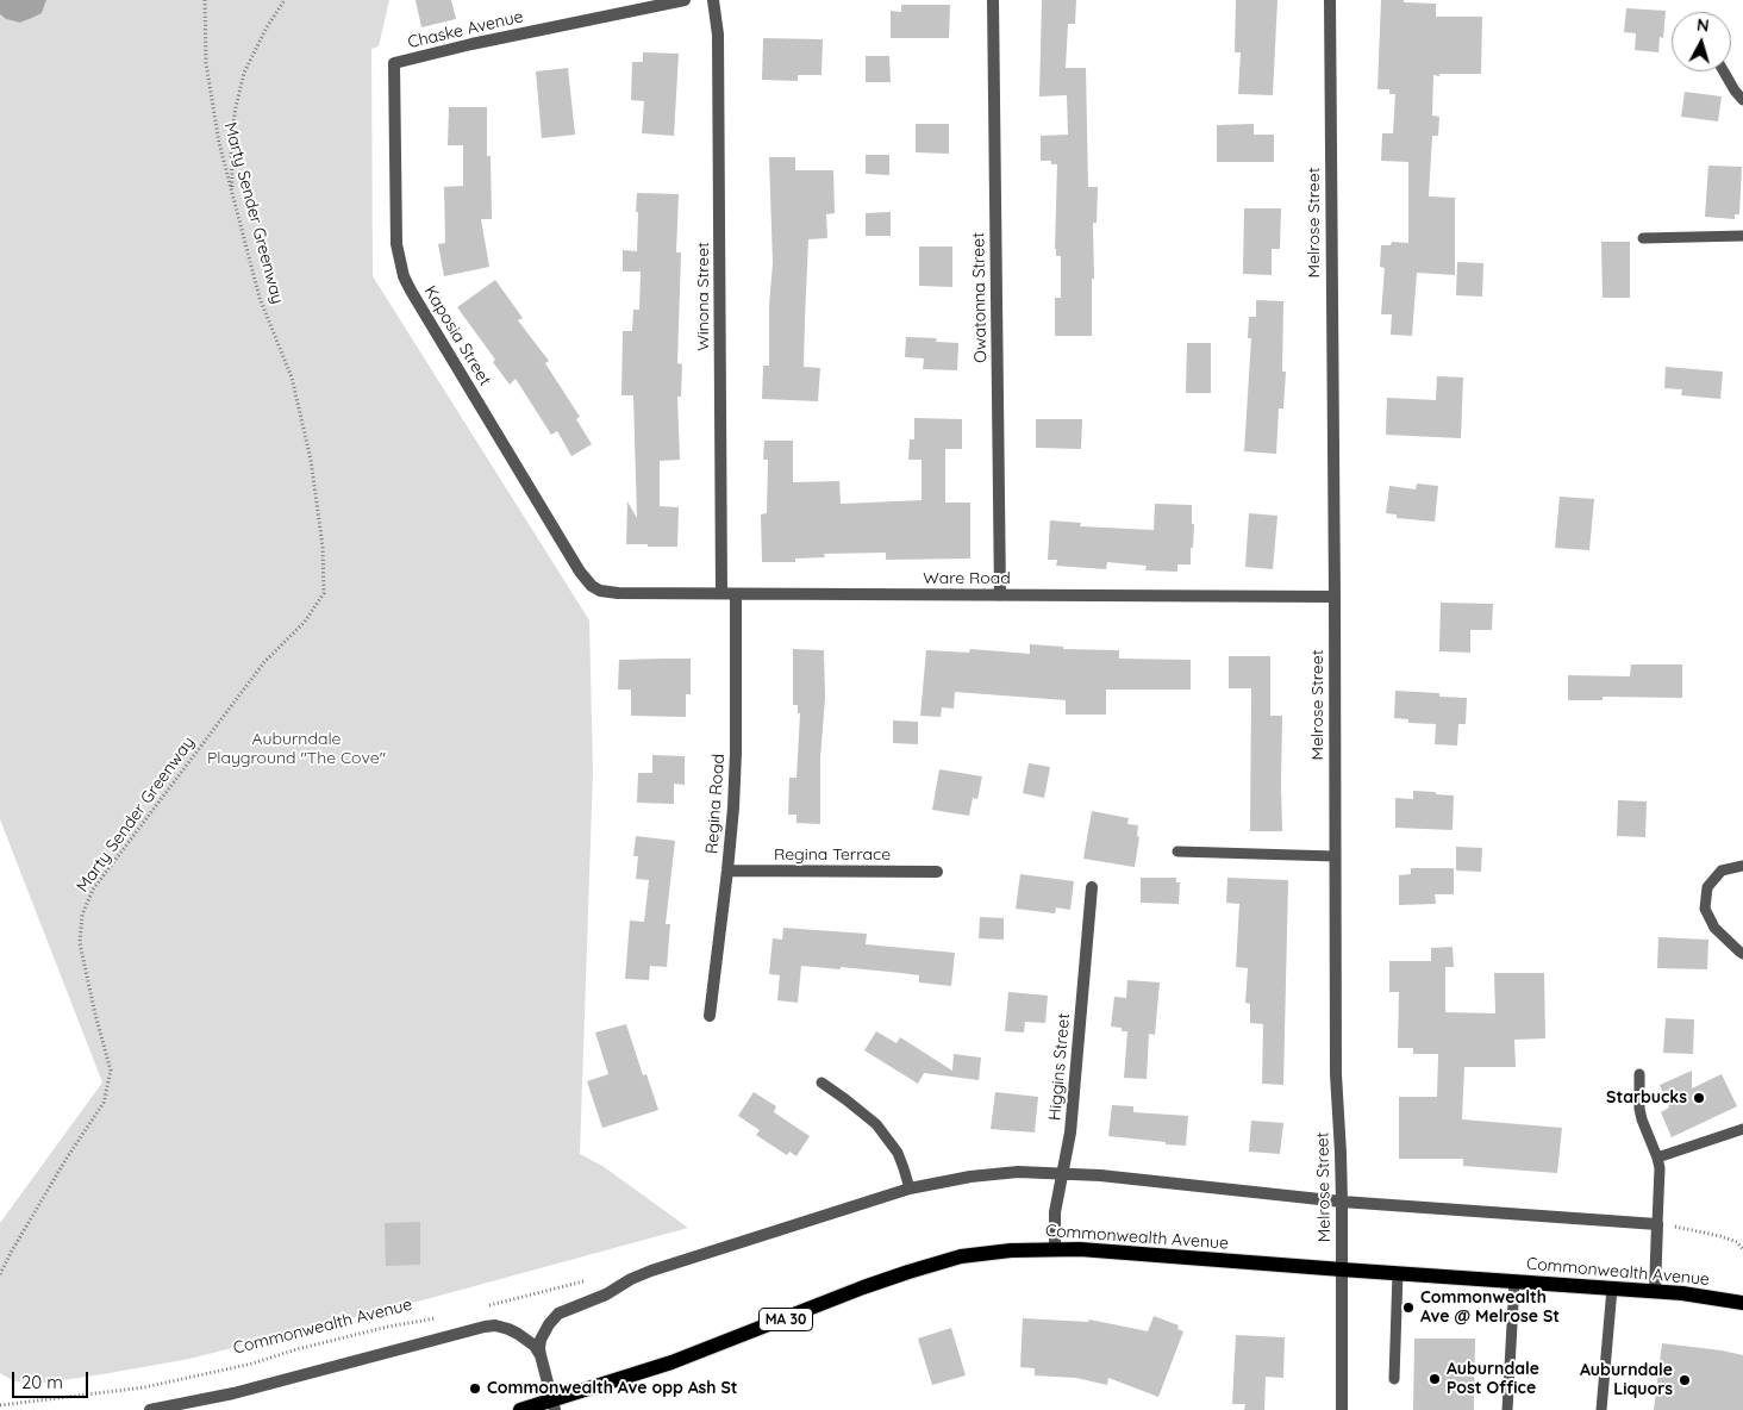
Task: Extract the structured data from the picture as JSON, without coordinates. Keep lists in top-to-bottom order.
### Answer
{
  "streets": {
    "main road": ["Commonwealth Avenue", "MA 30"],
    "street": [
      "Chaske Avenue",
      "Melrose Street",
      "Winona Street",
      "Owatonna Street",
      "Kaposia Street",
      "Ware Road",
      "Regina Road",
      "Regina Terrace",
      "Higgins Street"
    ],
    "path": ["Marty Sender Greenway"]
  },
  "crossings": [
    ["Chaske Avenue", "Kaposia Street"],
    ["Melrose Street", "Ware Road"],
    ["Melrose Street", "Commonwealth Avenue"],
    ["Winona Street", "Ware Road"],
    ["Owatonna Street", "Ware Road"],
    ["Kaposia Street", "Ware Road"],
    ["Ware Road", "Regina Road"],
    ["Regina Road", "Regina Terrace"],
    ["Higgins Street", "Commonwealth Avenue"]
  ],
  "parks": ["Auburndale Playground \"The Cove\""],
  "places": [
    "Starbucks",
    "Commonwealth Ave @ Melrose St",
    "Auburndale Post Office",
    "Auburndale Liquors",
    "Commonwealth Ave opp Ash St"
  ],
  "scale_bar": "20 m",
  "north": "top"
}
